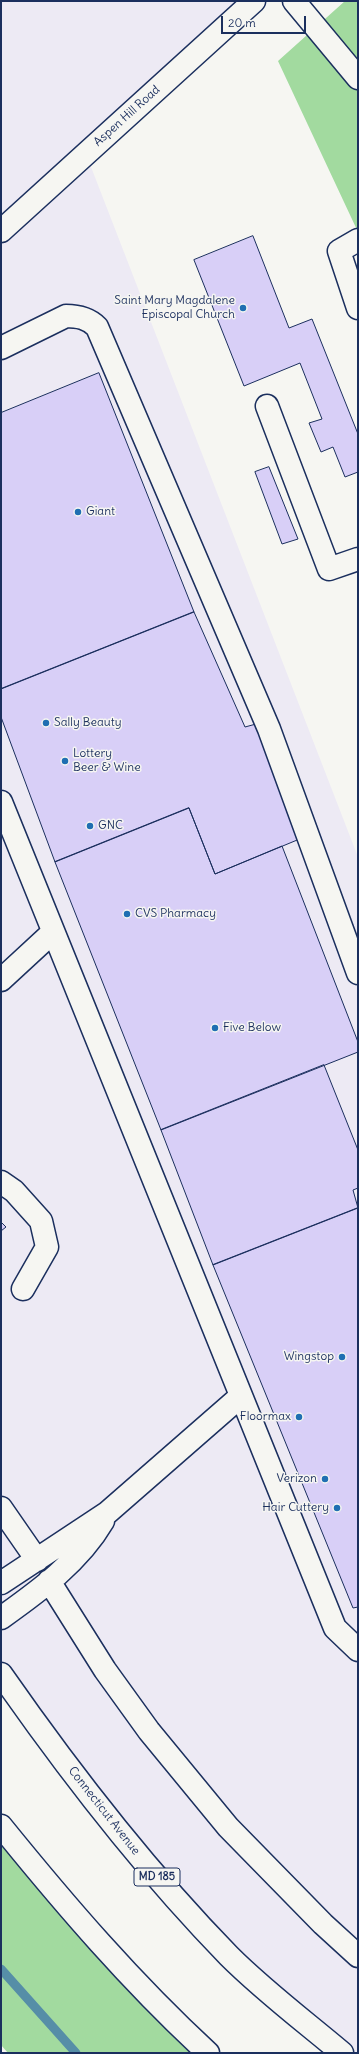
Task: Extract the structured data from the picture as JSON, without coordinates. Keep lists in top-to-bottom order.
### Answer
{
  "streets": {
    "main road": ["Aspen Hill Road", "Connecticut Avenue", "MD 185"]
  },
  "places": [
    "Saint Mary Magdalene Episcopal Church",
    "Giant",
    "Sally Beauty",
    "Lottery Beer & Wine",
    "GNC",
    "CVS Pharmacy",
    "Five Below",
    "Wingstop",
    "Floormax",
    "Verizon",
    "Hair Cuttery"
  ],
  "scale_bar": "20 m"
}
